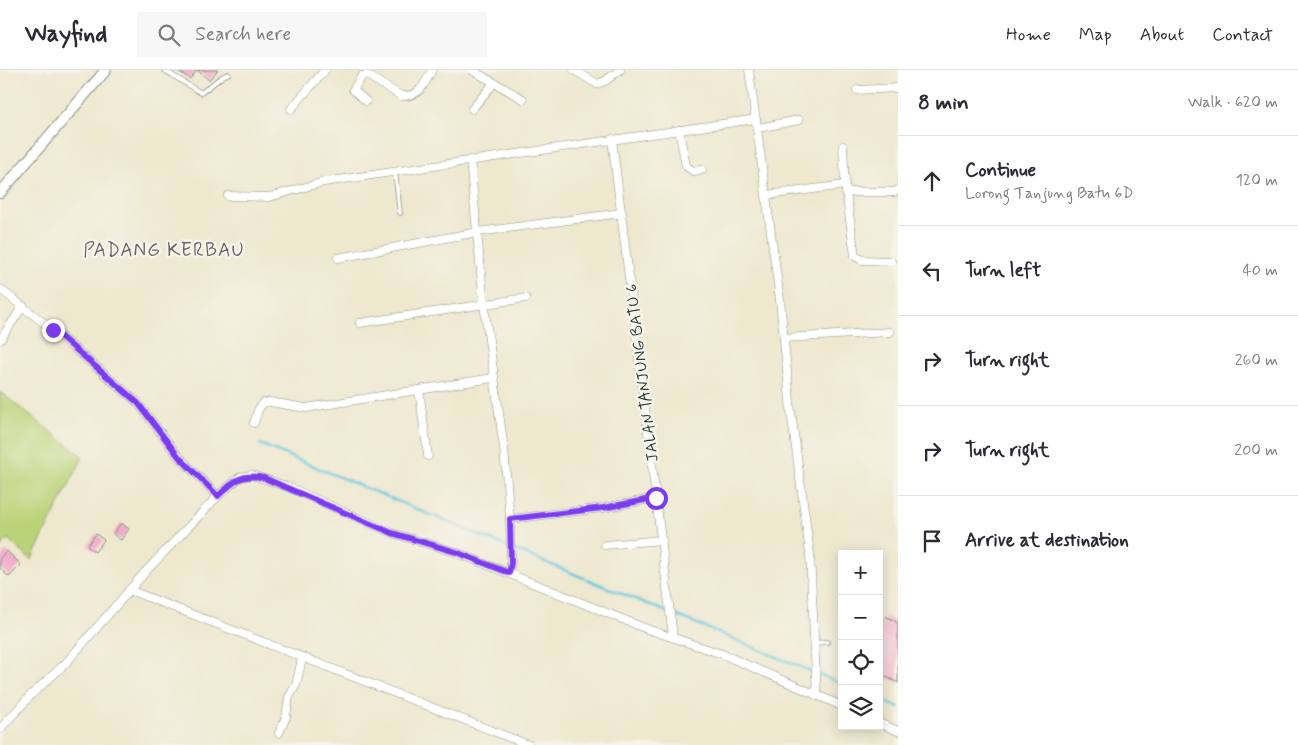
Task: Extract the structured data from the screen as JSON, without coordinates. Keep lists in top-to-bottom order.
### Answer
{
  "streets": {
    "street": ["JALAN TANJUNG BATU 6"]
  },
  "districts": ["PADANG KERBAU"],
  "page": {
    "header": "Wayfind",
    "search": "Search here",
    "nav": [
      "Home",
      "Map",
      "About",
      "Contact"
    ],
    "heading": ["8 min", "Walk · 620 m"],
    "list": [
      ["Continue", "Lorong Tanjung Batu 6D", "120 m"],
      ["Turn left", "40 m"],
      ["Turn right", "260 m"],
      ["Turn right", "200 m"],
      "Arrive at destination"
    ],
    "map_buttons": ["+", "−"]
  }
}
